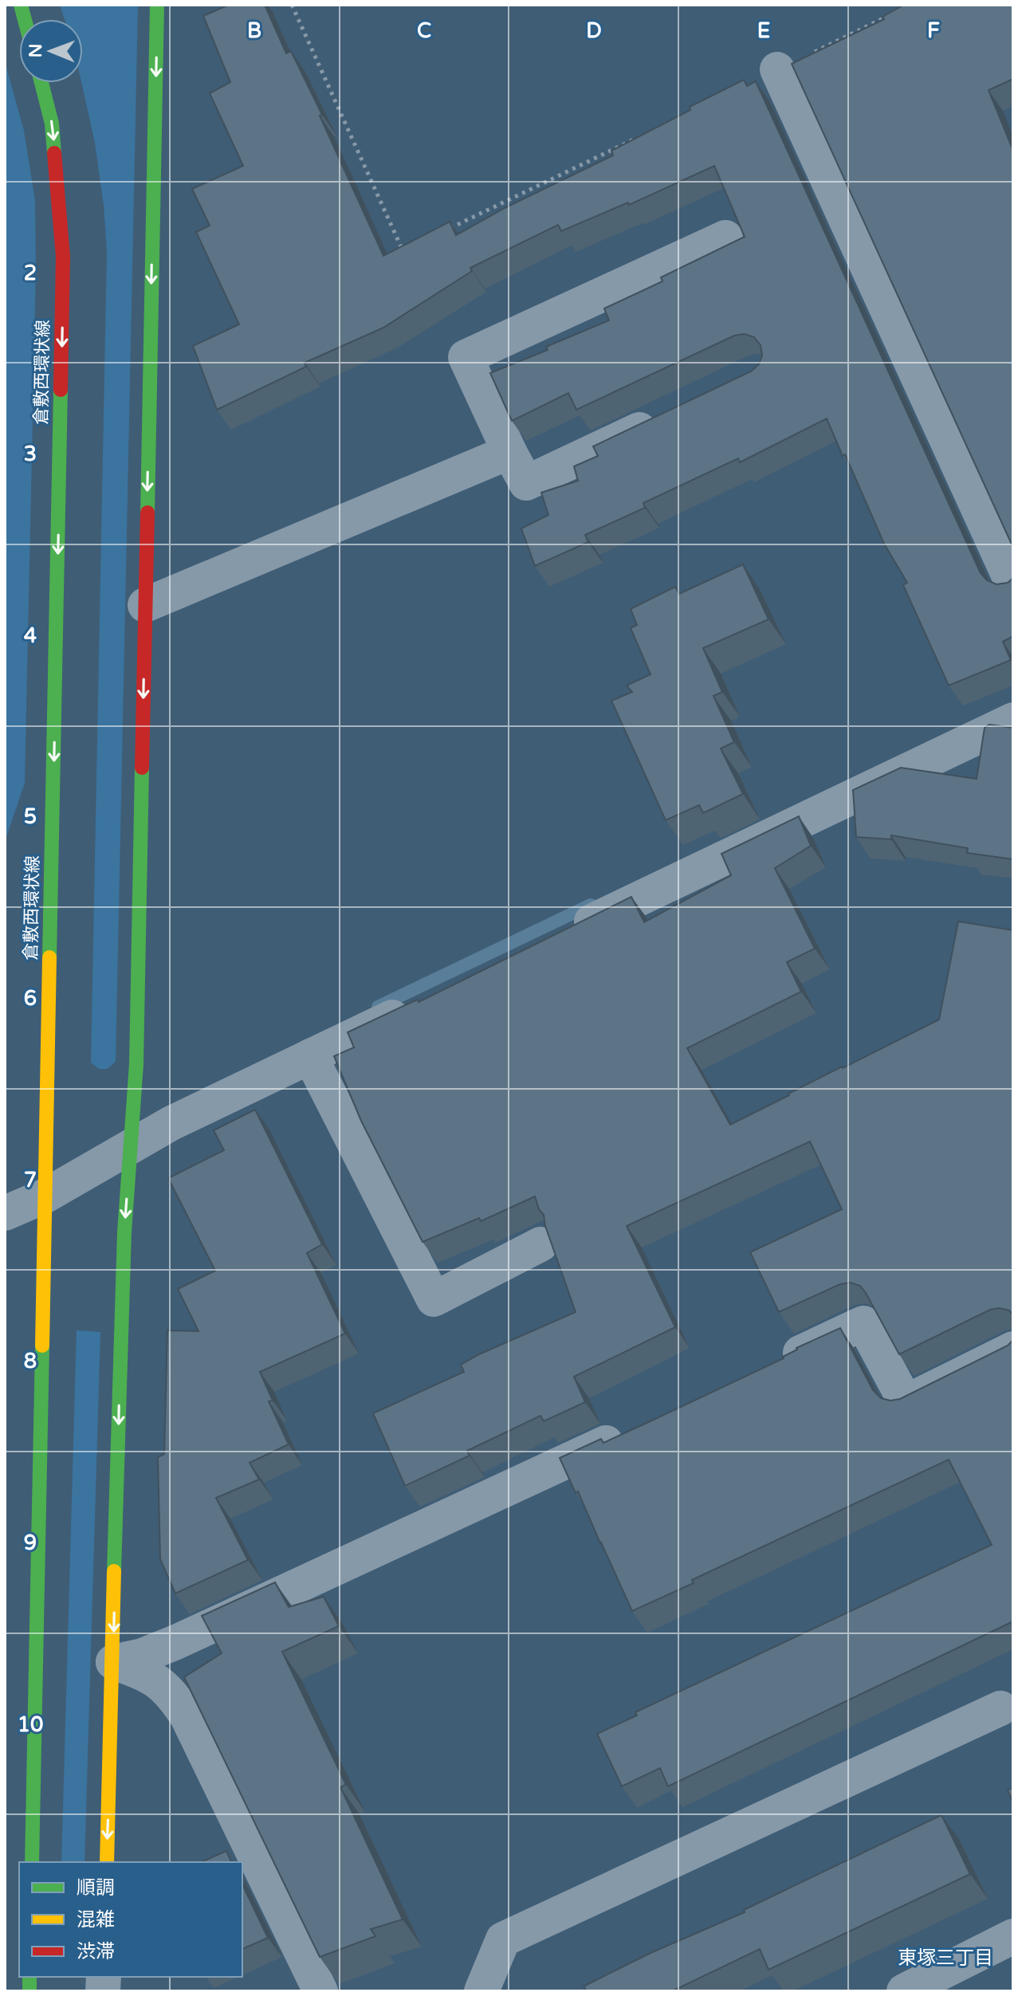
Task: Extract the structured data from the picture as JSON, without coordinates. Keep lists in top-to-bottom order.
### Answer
{
  "streets": {
    "street": ["倉敷西環状線"]
  },
  "districts": ["東塚三丁目"],
  "legend": ["順調", "混雑", "渋滞"],
  "north": "left",
  "grid": {
    "columns": [
      "B",
      "C",
      "D",
      "E",
      "F"
    ],
    "rows": [
      "2",
      "3",
      "4",
      "5",
      "6",
      "7",
      "8",
      "9",
      "10"
    ]
  }
}
